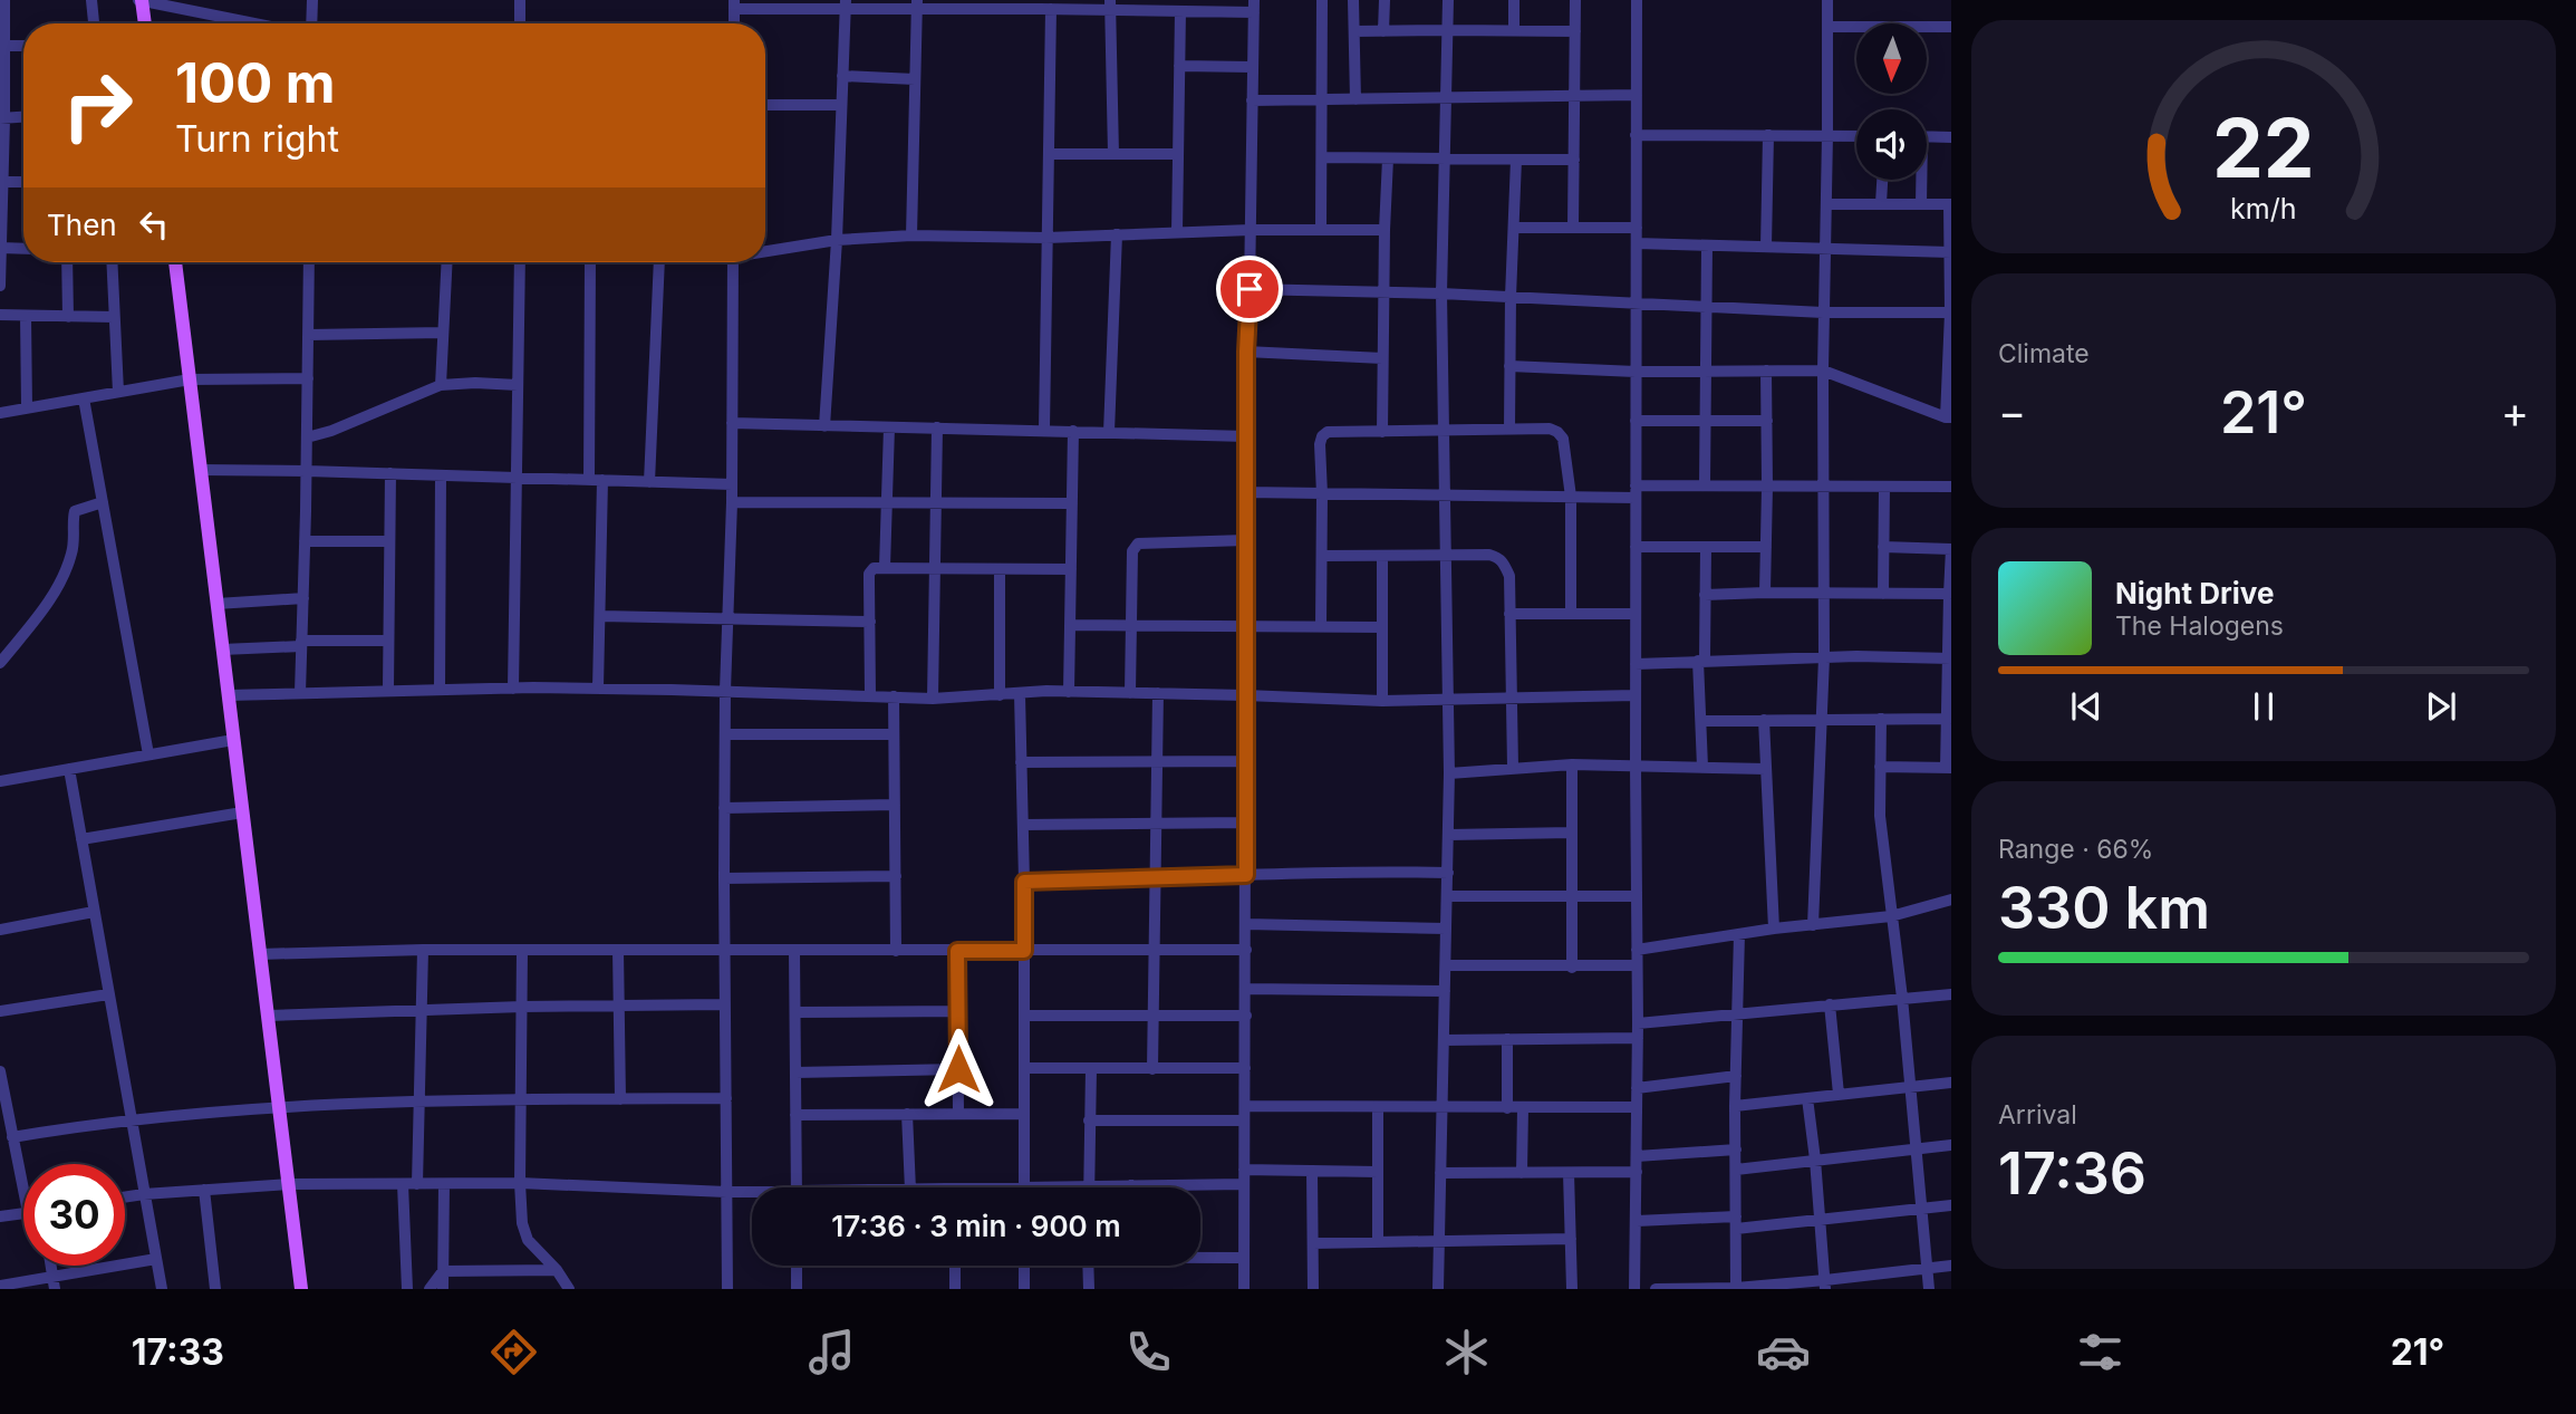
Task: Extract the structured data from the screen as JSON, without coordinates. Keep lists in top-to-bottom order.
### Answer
{
  "north": "bottom",
  "page": {
    "turn": ["100 m", "Turn right"],
    "then": "Then",
    "tile": [
      "Climate",
      ["Range · 66%", "330 km"],
      ["Arrival", "17:36"]
    ],
    "heat": ["−", "21°", "+"],
    "song": ["Night Drive", "The Halogens"],
    "limit": "30",
    "trip": "17:36 · 3 min · 900 m",
    "tabs": ["17:33", "21°"],
    "gauge": ["22", "km/h"]
  }
}
